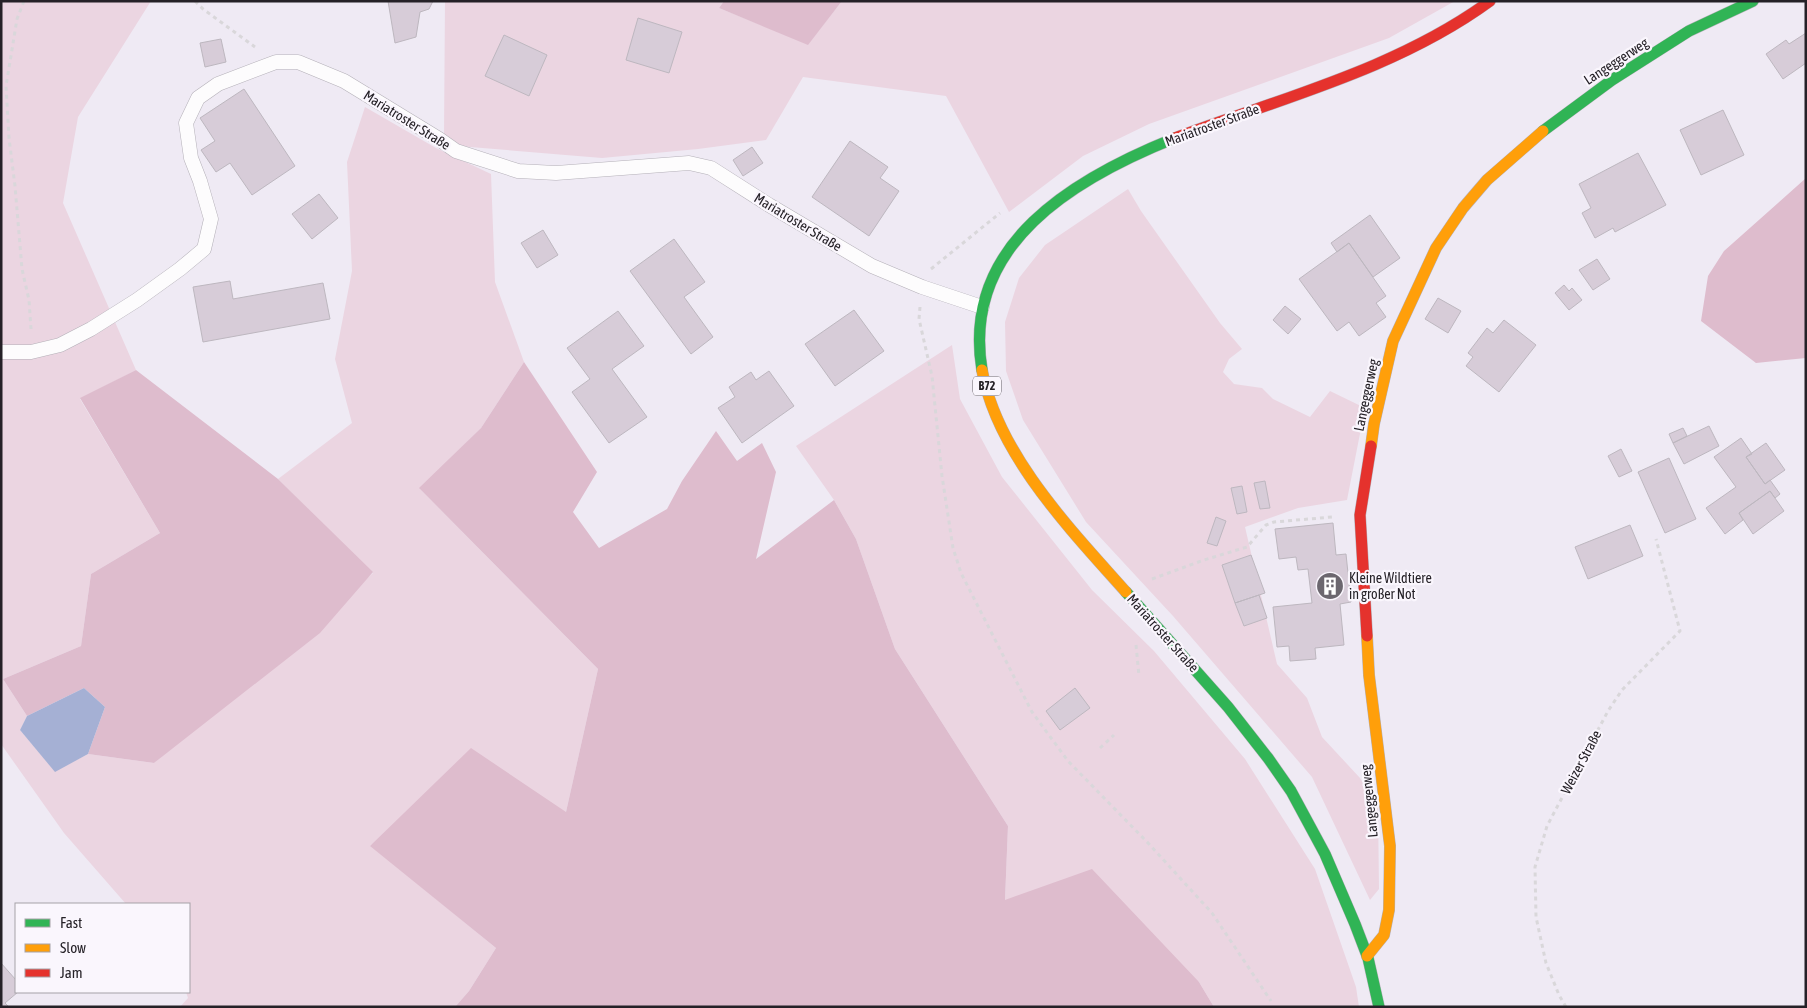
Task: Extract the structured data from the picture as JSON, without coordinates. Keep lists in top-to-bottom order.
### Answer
{
  "streets": {
    "main road": ["Langeggerweg", "Mariatroster Straße", "B72"],
    "path": ["Weizer Straße"]
  },
  "crossings": [
    ["Langeggerweg", "Mariatroster Straße"],
    ["Langeggerweg", "B72"],
    ["Mariatroster Straße", "B72"]
  ],
  "places": {
    "building": ["Kleine Wildtiere in großer Not"]
  },
  "legend": ["Fast", "Slow", "Jam"]
}
